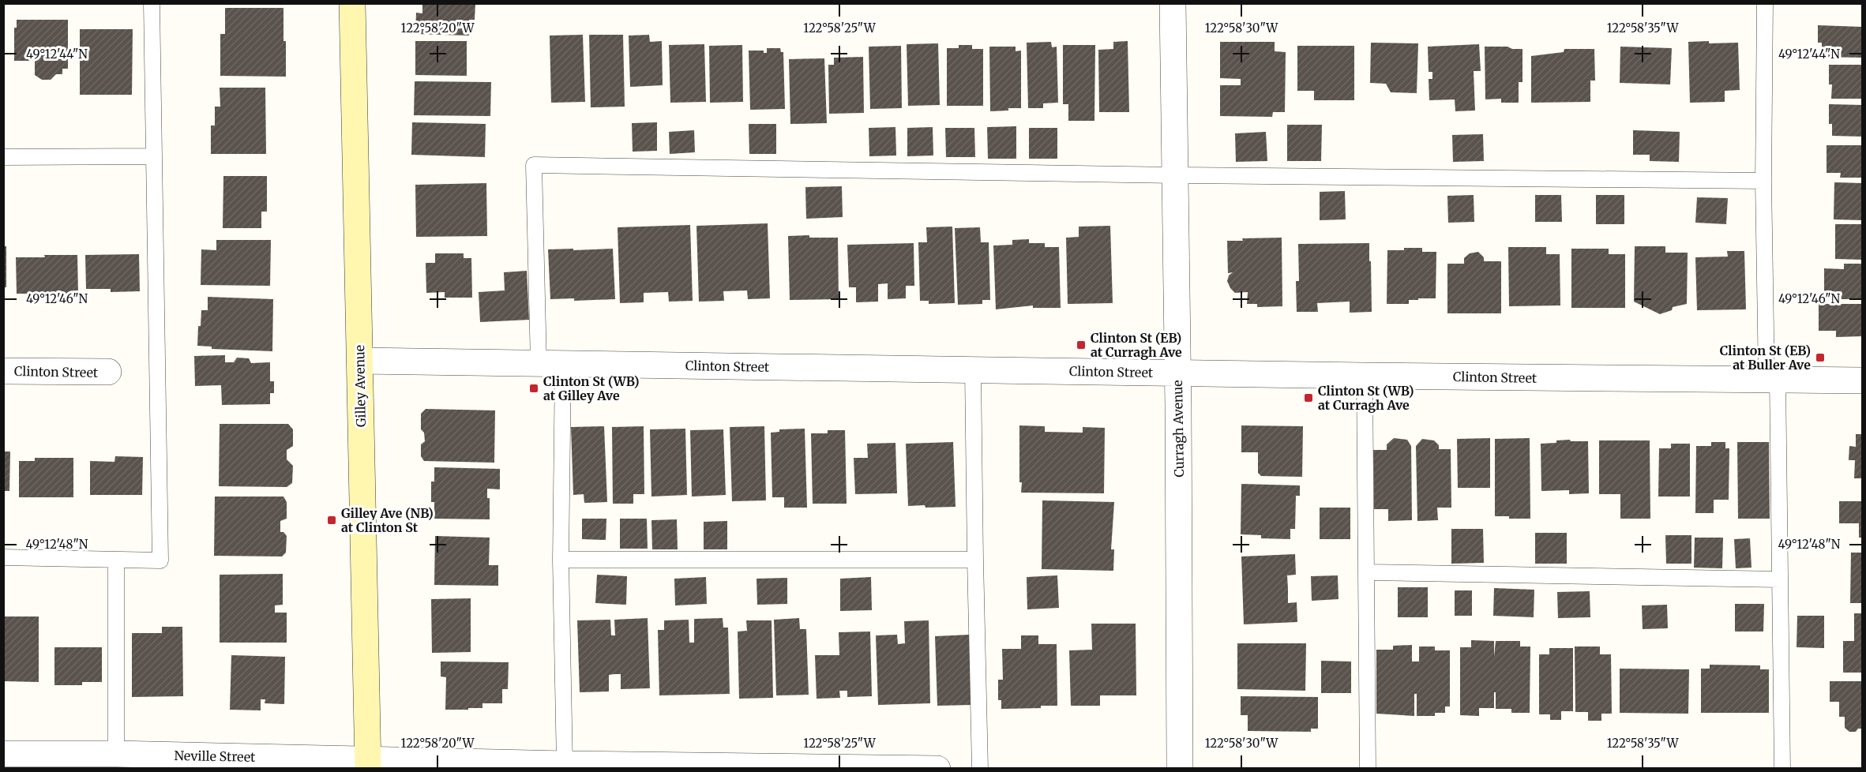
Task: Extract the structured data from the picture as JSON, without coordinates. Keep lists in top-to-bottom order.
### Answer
{
  "streets": {
    "street": [
      "Clinton Street",
      "Gilley Avenue",
      "Curragh Avenue",
      "Neville Street"
    ]
  },
  "crossings": [
    ["Clinton Street", "Gilley Avenue"],
    ["Clinton Street", "Curragh Avenue"],
    ["Gilley Avenue", "Neville Street"]
  ],
  "places": {
    "transit": [
      "Clinton St (EB) at Curragh Ave",
      "Clinton St (EB) at Buller Ave",
      "Clinton St (WB) at Gilley Ave",
      "Clinton St (WB) at Curragh Ave",
      "Gilley Ave (NB) at Clinton St"
    ]
  },
  "coordinates": [
    "122°58'20\"W",
    "122°58'25\"W",
    "122°58'30\"W",
    "122°58'35\"W",
    "49°12'44\"N",
    "49°12'46\"N",
    "49°12'48\"N"
  ]
}
